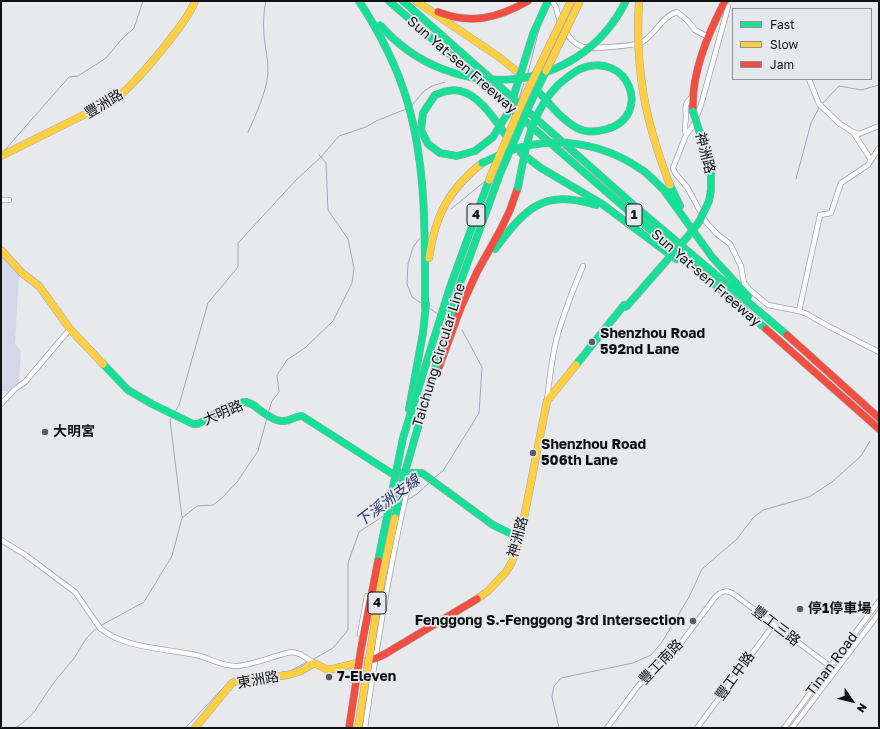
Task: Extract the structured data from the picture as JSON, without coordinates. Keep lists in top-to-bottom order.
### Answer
{
  "streets": {
    "main road": [
      "Sun Yat-sen Freeway",
      "豐洲路",
      "神洲路",
      "4",
      "1",
      "Taichung Circular Line",
      "大明路",
      "東洲路"
    ],
    "street": [
      "豐工三路",
      "豐工南路",
      "Tinan Road",
      "豐工中路"
    ]
  },
  "crossings": [
    ["神洲路", "東洲路"],
    ["豐工三路", "豐工南路"],
    ["豐工三路", "Tinan Road"],
    ["豐工三路", "豐工中路"]
  ],
  "water": ["下溪洲支線"],
  "places": [
    "Shenzhou Road 592nd Lane",
    "大明宮",
    "Shenzhou Road 506th Lane",
    "停1停車場",
    "Fenggong S.-Fenggong 3rd Intersection",
    "7-Eleven"
  ],
  "legend": ["Fast", "Slow", "Jam"],
  "north": "bottom right"
}
